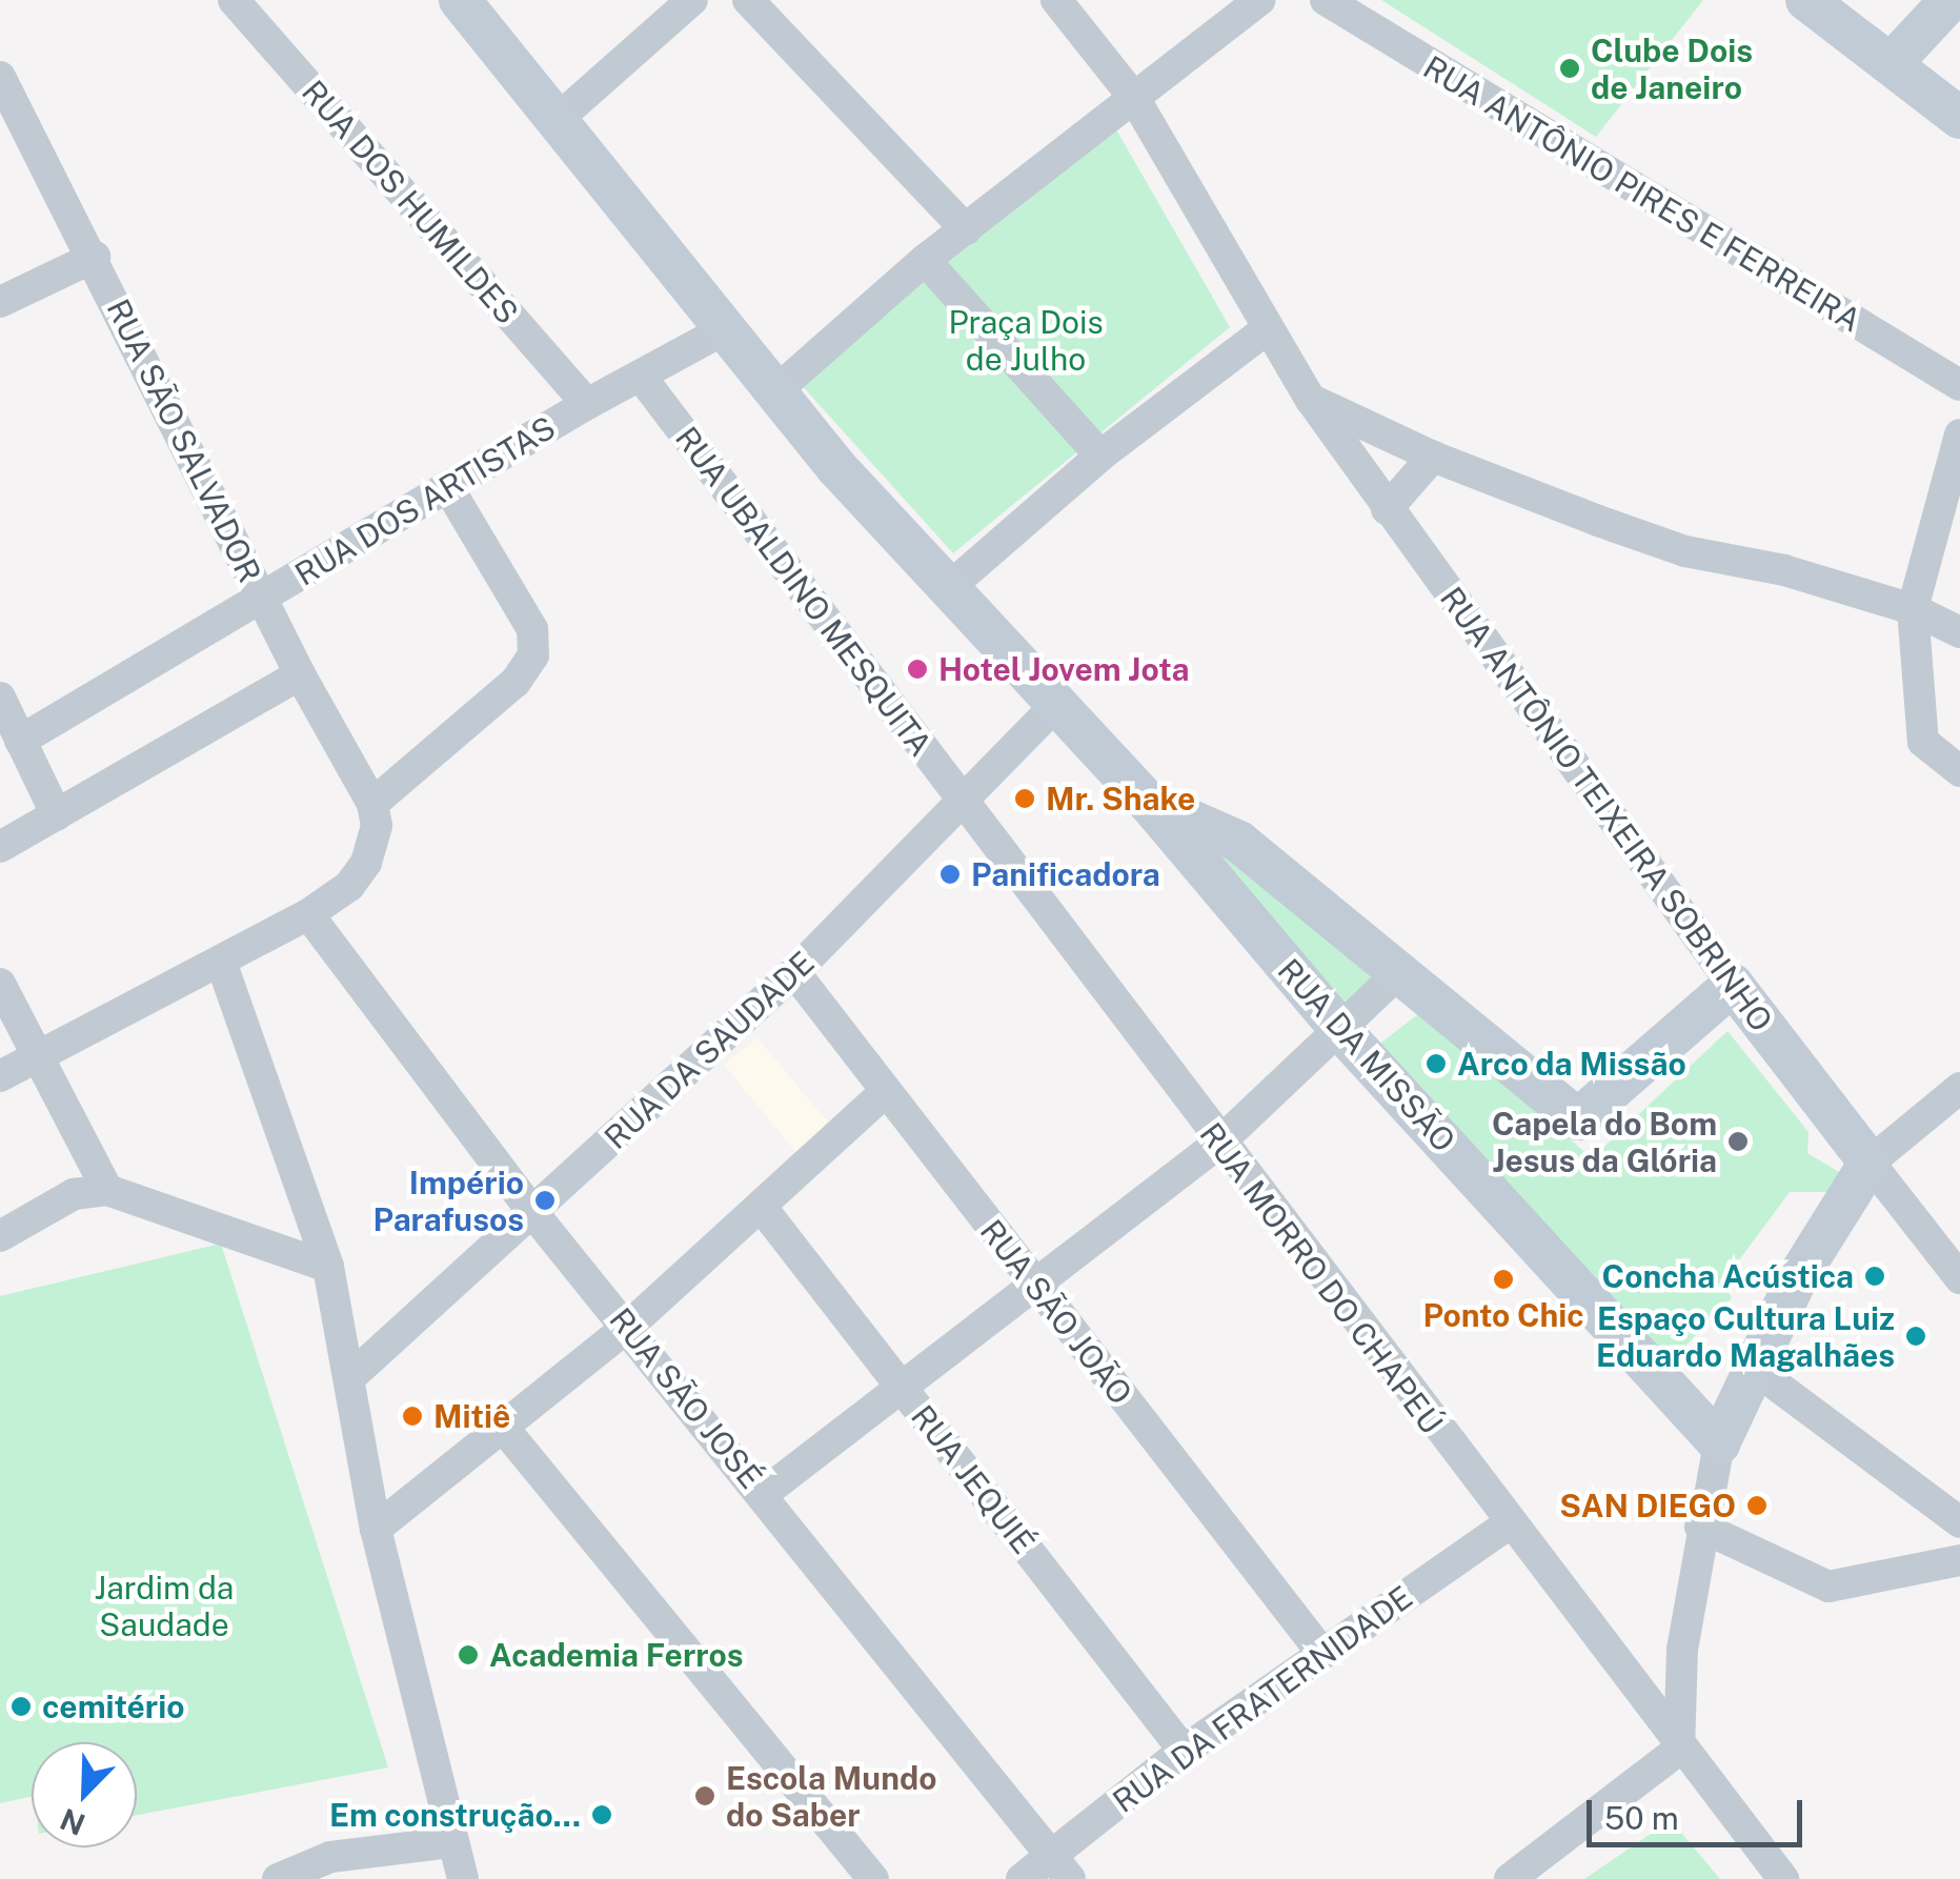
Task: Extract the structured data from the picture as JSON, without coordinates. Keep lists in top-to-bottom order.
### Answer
{
  "streets": {
    "street": [
      "RUA ANTÔNIO PIRES E FERREIRA",
      "RUA DOS HUMILDES",
      "RUA SÃO SALVADOR",
      "RUA DOS ARTISTAS",
      "RUA UBALDINO MESQUITA",
      "RUA ANTÔNIO TEIXEIRA SOBRINHO",
      "RUA DA SAUDADE",
      "RUA DA MISSÃO",
      "RUA MORRO DO CHAPEÚ",
      "RUA SÃO JOÃO",
      "RUA SÃO JOSÉ",
      "RUA JEQUIÉ",
      "RUA DA FRATERNIDADE"
    ]
  },
  "crossings": [
    ["RUA DOS HUMILDES", "RUA DOS ARTISTAS"],
    ["RUA SÃO SALVADOR", "RUA DOS ARTISTAS"],
    ["RUA DOS ARTISTAS", "RUA UBALDINO MESQUITA"],
    ["RUA UBALDINO MESQUITA", "RUA DA SAUDADE"],
    ["RUA UBALDINO MESQUITA", "RUA MORRO DO CHAPEÚ"],
    ["RUA ANTÔNIO TEIXEIRA SOBRINHO", "RUA DA MISSÃO"],
    ["RUA DA SAUDADE", "RUA DA MISSÃO"],
    ["RUA DA SAUDADE", "RUA MORRO DO CHAPEÚ"],
    ["RUA DA SAUDADE", "RUA SÃO JOÃO"],
    ["RUA DA SAUDADE", "RUA SÃO JOSÉ"],
    ["RUA MORRO DO CHAPEÚ", "RUA DA FRATERNIDADE"],
    ["RUA SÃO JOÃO", "RUA DA FRATERNIDADE"],
    ["RUA SÃO JOSÉ", "RUA DA FRATERNIDADE"],
    ["RUA JEQUIÉ", "RUA DA FRATERNIDADE"]
  ],
  "parks": ["Praça Dois de Julho", "Jardim da Saudade"],
  "places": [
    "Clube Dois de Janeiro",
    "Hotel Jovem Jota",
    "Mr. Shake",
    "Panificadora",
    "Arco da Missão",
    "Capela do Bom Jesus da Glória",
    "Império Parafusos",
    "Concha Acústica",
    "Ponto Chic",
    "Espaço Cultura Luiz Eduardo Magalhães",
    "Mitiê",
    "SAN DIEGO",
    "Academia Ferros",
    "cemitério",
    "Escola Mundo do Saber",
    "Em construção..."
  ],
  "scale_bar": "50 m",
  "north": "bottom left"
}
